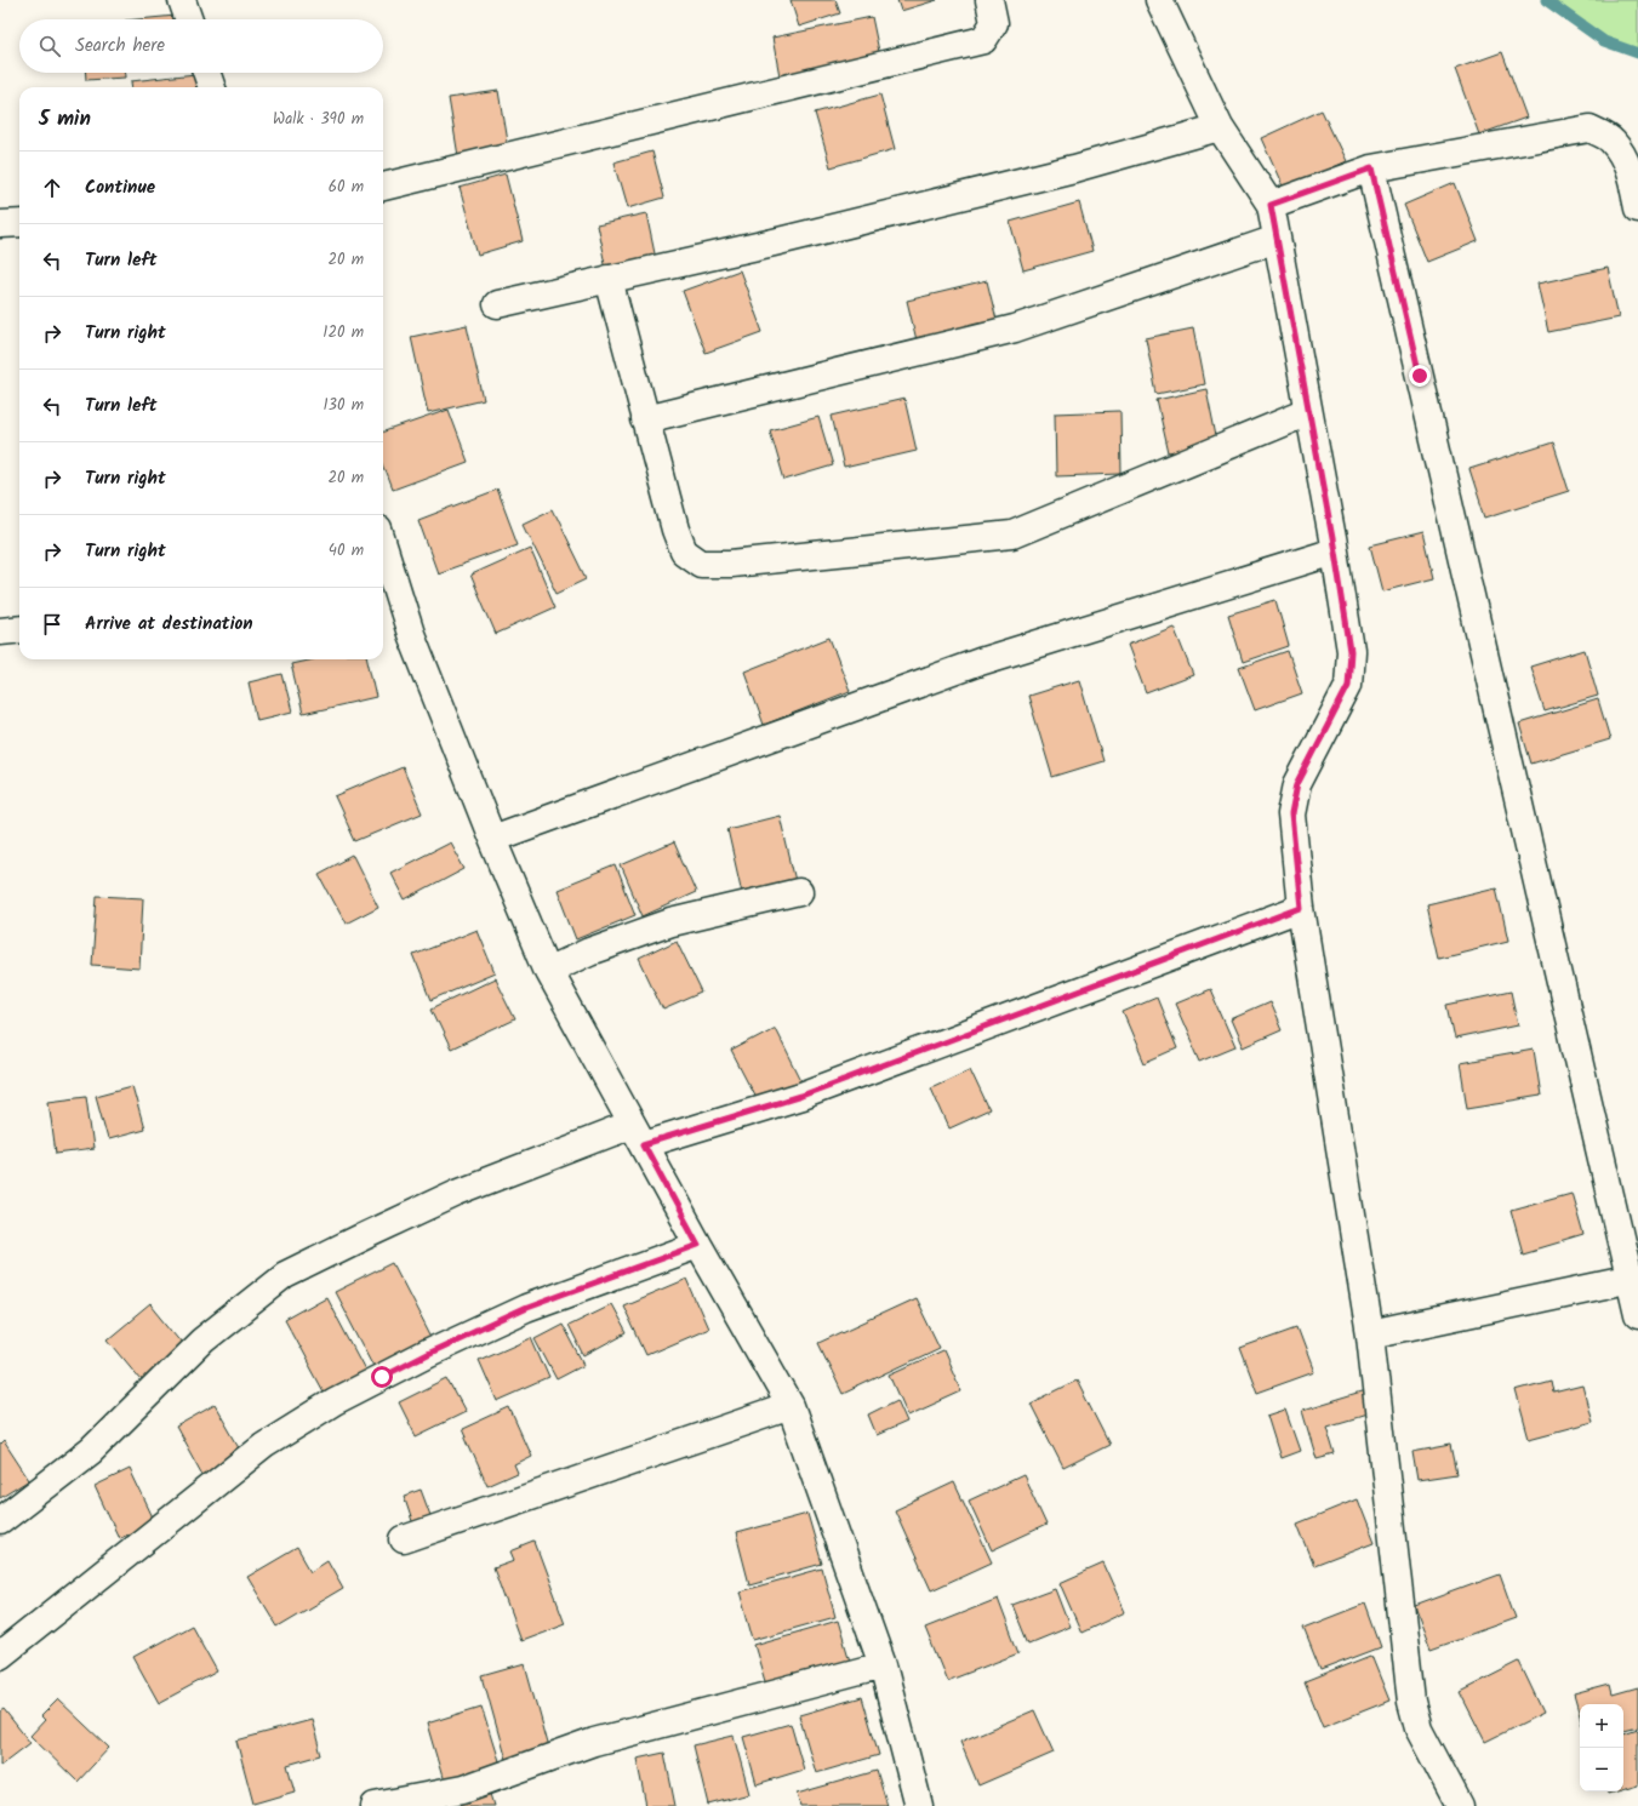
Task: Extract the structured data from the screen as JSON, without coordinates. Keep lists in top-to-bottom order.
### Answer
{
  "page": {
    "search": "Search here",
    "heading": ["5 min", "Walk · 390 m"],
    "list": [
      ["Continue", "60 m"],
      ["Turn left", "20 m"],
      ["Turn right", "120 m"],
      ["Turn left", "130 m"],
      ["Turn right", "20 m"],
      ["Turn right", "40 m"],
      "Arrive at destination"
    ],
    "map_buttons": ["+", "−"]
  }
}
